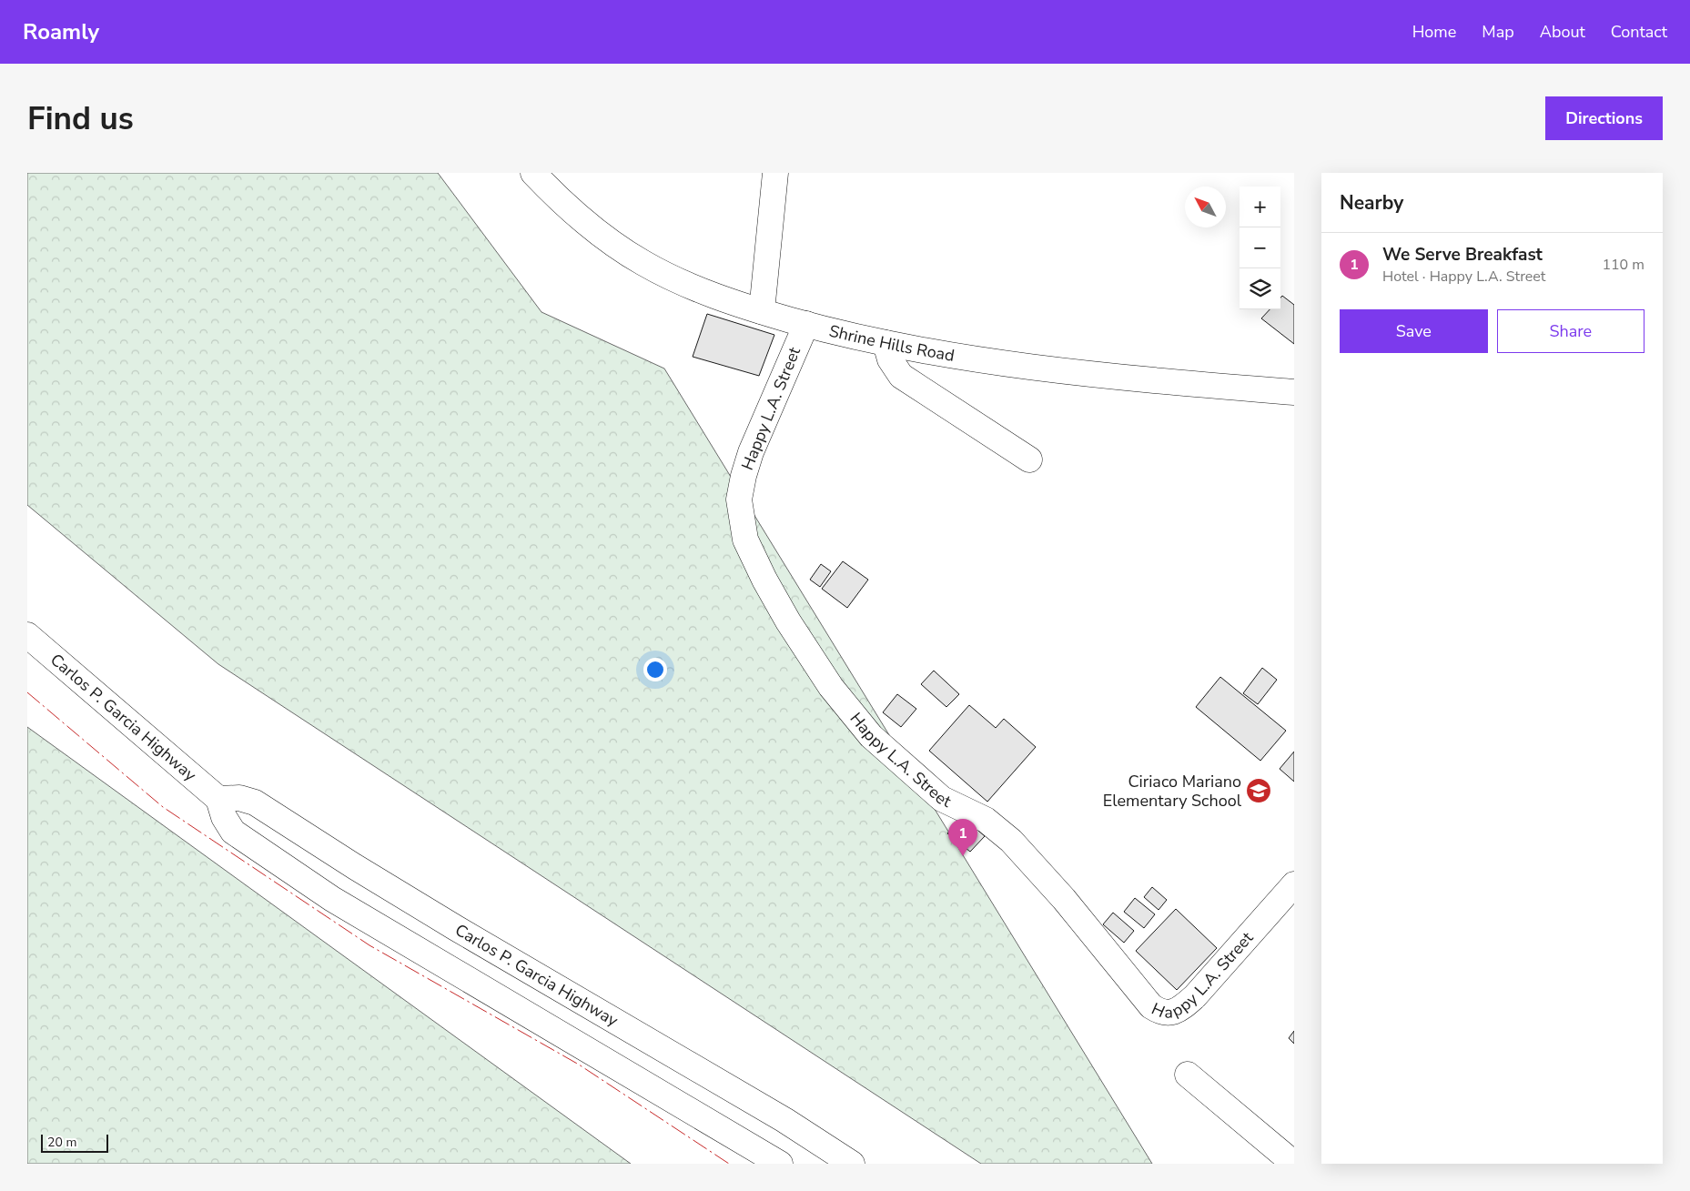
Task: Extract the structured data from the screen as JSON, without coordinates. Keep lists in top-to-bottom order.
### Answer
{
  "streets": {
    "main road": ["Shrine Hills Road", "Happy L.A. Street", "Carlos P. Garcia Highway"]
  },
  "crossings": [
    ["Shrine Hills Road", "Happy L.A. Street"]
  ],
  "places": {
    "school or university": ["Ciriaco Mariano Elementary School"]
  },
  "scale_bar": "20 m",
  "north": "top left",
  "page": {
    "header": "Roamly",
    "nav": [
      "Home",
      "Map",
      "About",
      "Contact"
    ],
    "buttons": [
      "Directions",
      ["Save", "Share"]
    ],
    "title": "Find us",
    "heading": "Nearby",
    "map_buttons": ["+", "−"],
    "list": [
      {
        "mark": "1",
        "name": "We Serve Breakfast",
        "note": "Hotel · Happy L.A. Street",
        "value": "110 m"
      }
    ],
    "pins": "1",
    "scale": "20 m"
  }
}
